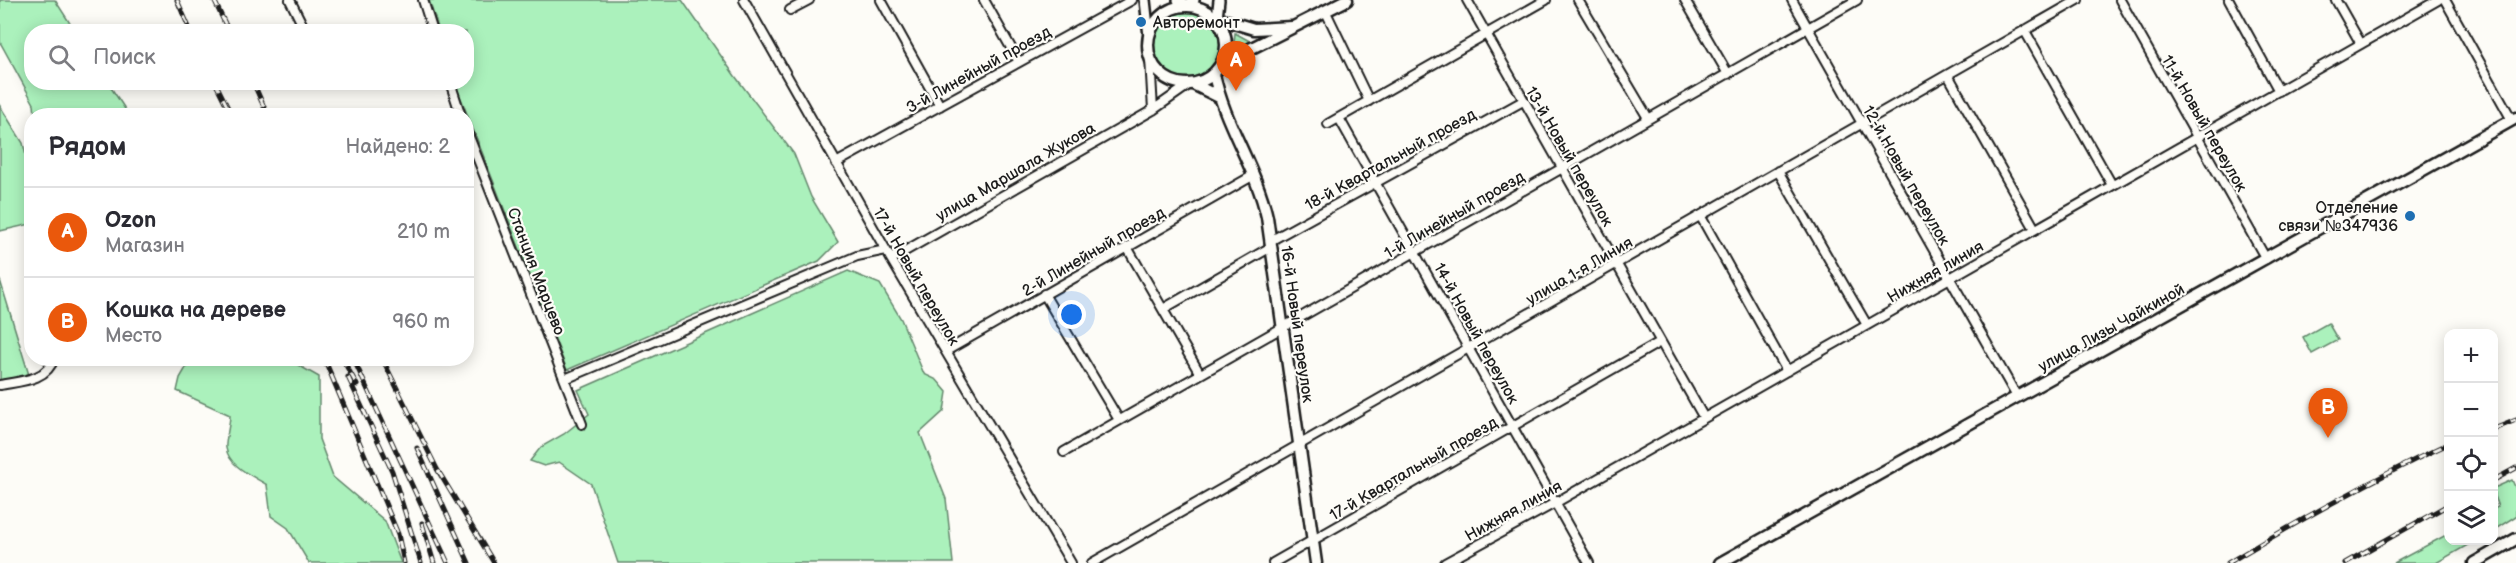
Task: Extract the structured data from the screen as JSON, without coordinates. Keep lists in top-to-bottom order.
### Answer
{
  "streets": {
    "main road": ["16-й Новый переулок", "улица Лизы Чайкиной"],
    "street": [
      "3-й Линейный проезд",
      "11-й Новый переулок",
      "13-й Новый переулок",
      "18-й Квартальный проезд",
      "улица Маршала Жукова",
      "12-й Новый переулок",
      "1-й Линейный проезд",
      "2-й Линейный проезд",
      "улица 1-я Линия",
      "Станция Марцево",
      "Нижняя линия",
      "17-й Новый переулок",
      "14-й Новый переулок",
      "17-й Квартальный проезд"
    ]
  },
  "crossings": [
    ["3-й Линейный проезд", "17-й Новый переулок"],
    ["11-й Новый переулок", "Нижняя линия"],
    ["11-й Новый переулок", "улица Лизы Чайкиной"],
    ["13-й Новый переулок", "18-й Квартальный проезд"],
    ["13-й Новый переулок", "1-й Линейный проезд"],
    ["13-й Новый переулок", "улица 1-я Линия"],
    ["13-й Новый переулок", "Нижняя линия"],
    ["13-й Новый переулок", "17-й Квартальный проезд"],
    ["18-й Квартальный проезд", "16-й Новый переулок"],
    ["18-й Квартальный проезд", "14-й Новый переулок"],
    ["улица Маршала Жукова", "17-й Новый переулок"],
    ["улица Маршала Жукова", "16-й Новый переулок"],
    ["12-й Новый переулок", "1-й Линейный проезд"],
    ["12-й Новый переулок", "улица 1-я Линия"],
    ["12-й Новый переулок", "Нижняя линия"],
    ["12-й Новый переулок", "улица Лизы Чайкиной"],
    ["1-й Линейный проезд", "16-й Новый переулок"],
    ["1-й Линейный проезд", "14-й Новый переулок"],
    ["2-й Линейный проезд", "17-й Новый переулок"],
    ["2-й Линейный проезд", "16-й Новый переулок"],
    ["улица 1-я Линия", "16-й Новый переулок"],
    ["улица 1-я Линия", "14-й Новый переулок"],
    ["Нижняя линия", "14-й Новый переулок"],
    ["16-й Новый переулок", "17-й Квартальный проезд"],
    ["14-й Новый переулок", "17-й Квартальный проезд"]
  ],
  "places": ["Авторемонт", "Отделение связи №347936"],
  "page": {
    "search": "Поиск",
    "pins": ["A", "B"],
    "heading": ["Рядом", "Найдено: 2"],
    "list": [
      {
        "mark": "A",
        "name": "Ozon",
        "note": "Магазин",
        "value": "210 m"
      },
      {
        "mark": "B",
        "name": "Кошка на дереве",
        "note": "Место",
        "value": "960 m"
      }
    ],
    "map_buttons": ["+", "−"]
  }
}
